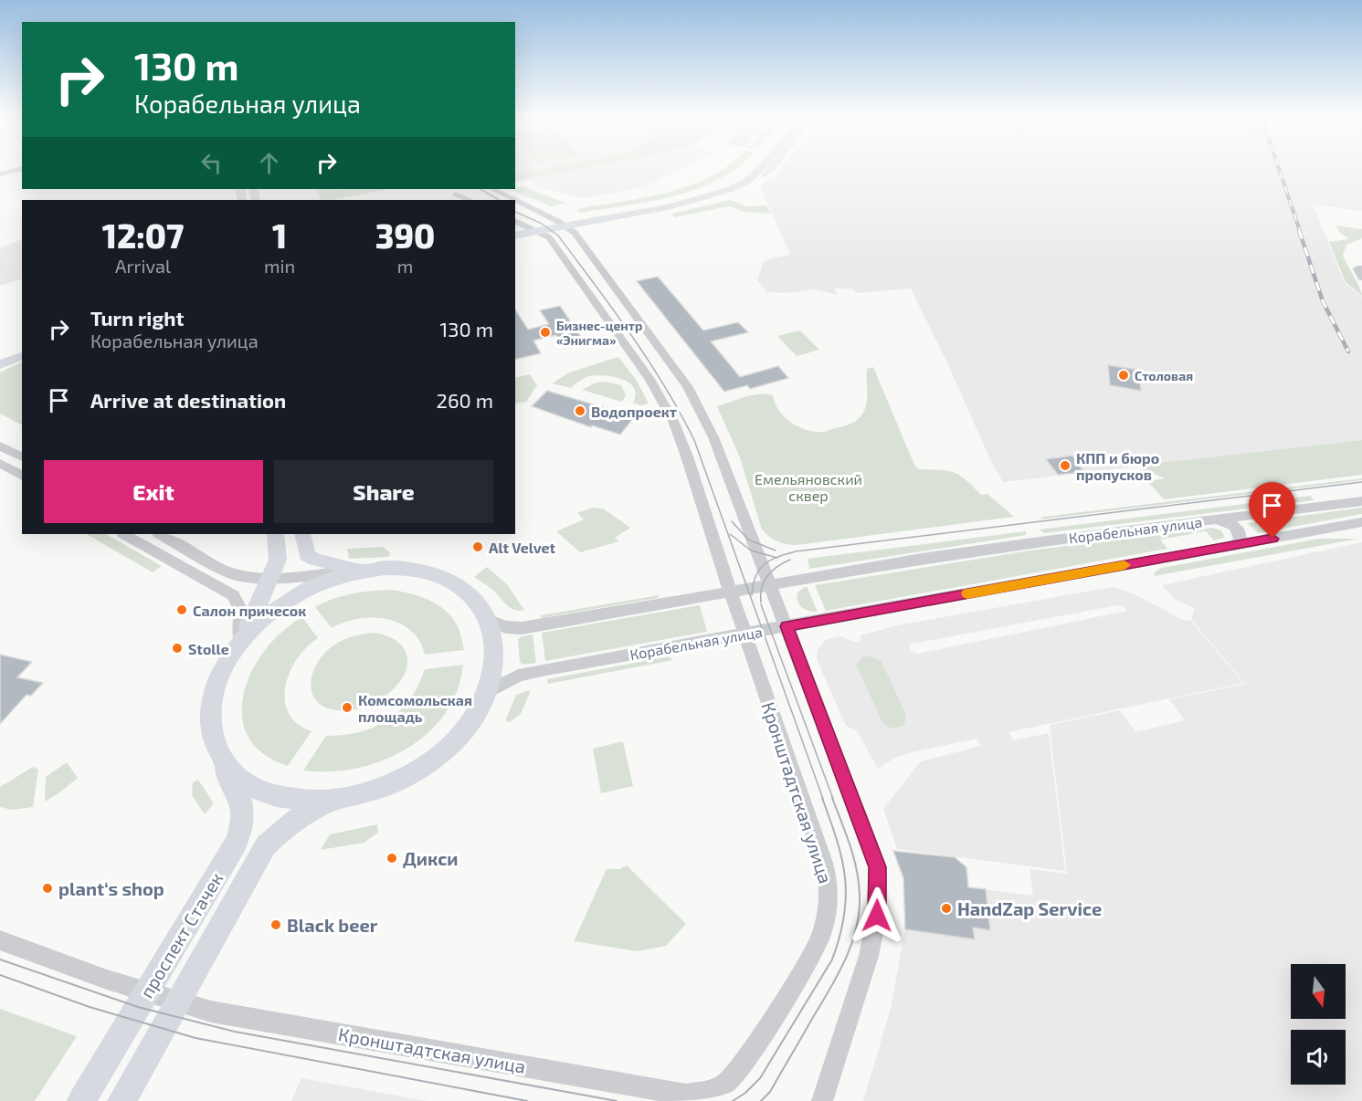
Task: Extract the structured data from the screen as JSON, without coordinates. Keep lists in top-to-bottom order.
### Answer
{
  "streets": {
    "main road": ["проспект Стачек"],
    "street": ["Корабельная улица", "Кронштадтская улица"]
  },
  "crossings": [
    ["Корабельная улица", "Кронштадтская улица"],
    ["Кронштадтская улица", "проспект Стачек"]
  ],
  "parks": ["Емельяновский сквер"],
  "places": [
    "Бизнес-центр «Энигма»",
    "Столовая",
    "Водопроект",
    "КПП и бюро пропусков",
    "Alt Velvet",
    "Салон причесок",
    "Stolle",
    "Комсомольская площадь",
    "Дикси",
    "plant‘s shop",
    "HandZap Service",
    "Black beer"
  ],
  "north": "bottom",
  "page": {
    "turn": ["130 m", "Корабельная улица"],
    "eta": [
      "12:07",
      "Arrival",
      "1",
      "min",
      "390",
      "m"
    ],
    "list": [
      {
        "name": "Turn right",
        "note": "Корабельная улица",
        "value": "130 m"
      },
      {
        "name": "Arrive at destination",
        "value": "260 m"
      }
    ],
    "buttons": ["Exit", "Share"]
  }
}
